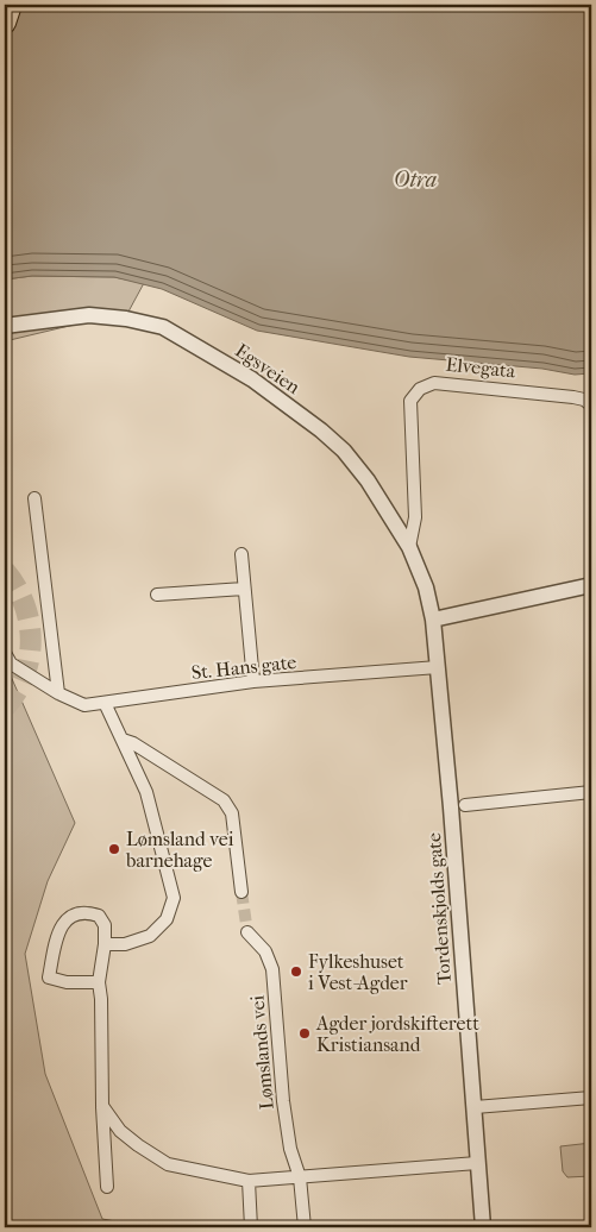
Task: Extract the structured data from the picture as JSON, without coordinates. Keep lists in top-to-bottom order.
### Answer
{
  "streets": {
    "street": [
      "Elvegata",
      "Egsveien",
      "St. Hans gate",
      "Tordenskjolds gate",
      "Lømslands vei"
    ]
  },
  "crossings": [
    ["Elvegata", "Egsveien"],
    ["Egsveien", "Tordenskjolds gate"],
    ["St. Hans gate", "Tordenskjolds gate"]
  ],
  "water": ["Otra"],
  "places": ["Lømsland vei barnehage", "Fylkeshuset i Vest-Agder", "Agder jordskifterett Kristiansand"]
}
